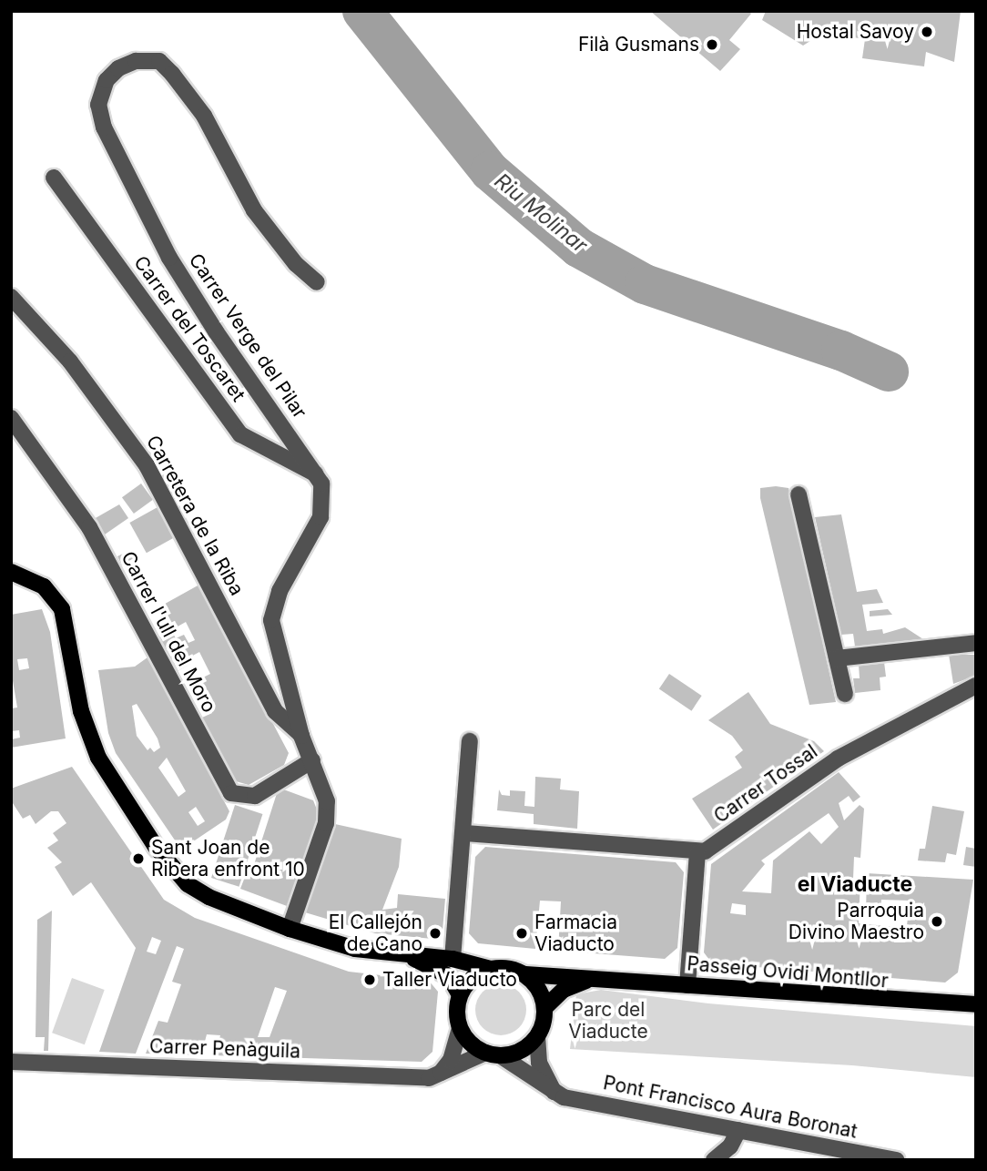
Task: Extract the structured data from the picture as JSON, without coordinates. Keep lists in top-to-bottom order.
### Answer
{
  "streets": {
    "main road": ["Passeig Ovidi Montllor"],
    "street": [
      "Carrer del Toscaret",
      "Carrer Verge del Pilar",
      "Carretera de la Riba",
      "Carrer l'ull del Moro",
      "Carrer Tossal",
      "Carrer Penàguila",
      "Pont Francisco Aura Boronat"
    ]
  },
  "crossings": [
    ["Carrer del Toscaret", "Carrer Verge del Pilar"],
    ["Carrer Verge del Pilar", "Carretera de la Riba"],
    ["Carrer Verge del Pilar", "Carrer l'ull del Moro"],
    ["Passeig Ovidi Montllor", "Carrer Penàguila"],
    ["Passeig Ovidi Montllor", "Pont Francisco Aura Boronat"],
    ["Carrer Penàguila", "Pont Francisco Aura Boronat"]
  ],
  "districts": ["el Viaducte"],
  "water": ["Riu Molinar"],
  "parks": ["Parc del Viaducte"],
  "places": [
    "Hostal Savoy",
    "Filà Gusmans",
    "Sant Joan de Ribera enfront 10",
    "Parroquia Divino Maestro",
    "El Callejón de Cano",
    "Farmacia Viaducto",
    "Taller Viaducto"
  ]
}
